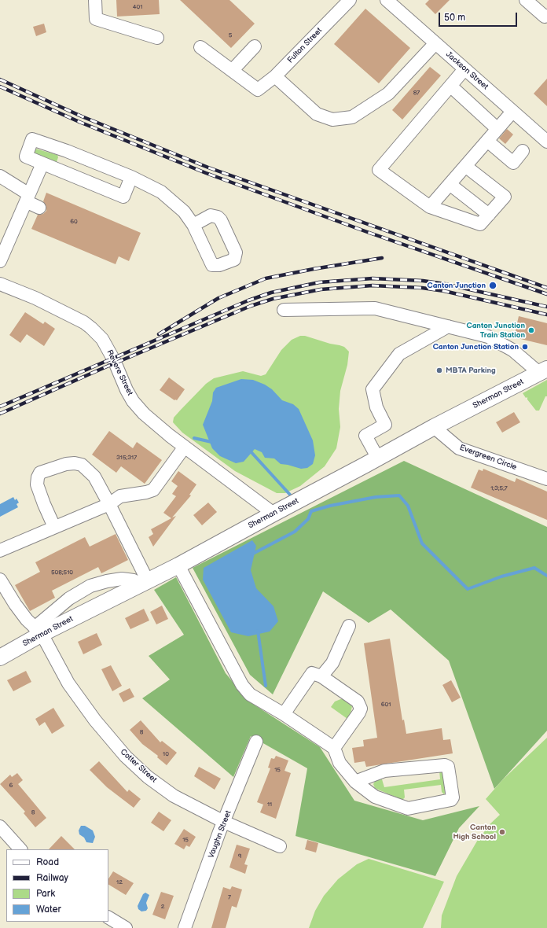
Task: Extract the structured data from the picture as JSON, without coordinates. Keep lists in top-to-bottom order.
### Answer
{
  "streets": {
    "main road": ["Sherman Street"],
    "street": [
      "Fulton Street",
      "Jackson Street",
      "Revere Street",
      "Evergreen Circle",
      "Cotter Street",
      "Vaughn Street"
    ]
  },
  "crossings": [
    ["Revere Street", "Sherman Street"],
    ["Sherman Street", "Evergreen Circle"],
    ["Sherman Street", "Cotter Street"],
    ["Cotter Street", "Vaughn Street"]
  ],
  "places": [
    "Canton Junction",
    "Canton Junction Train Station",
    "Canton Junction Station",
    "MBTA Parking",
    "Canton High School"
  ],
  "house_numbers": [
    "401",
    "5",
    "87",
    "60",
    "315;317",
    "1;3;5;7",
    "508;510",
    "601",
    "8",
    "10",
    "15",
    "6",
    "11",
    "8",
    "15",
    "9",
    "12",
    "7",
    "2"
  ],
  "legend": [
    "Road",
    "Railway",
    "Park",
    "Water"
  ],
  "scale_bar": "50 m"
}
